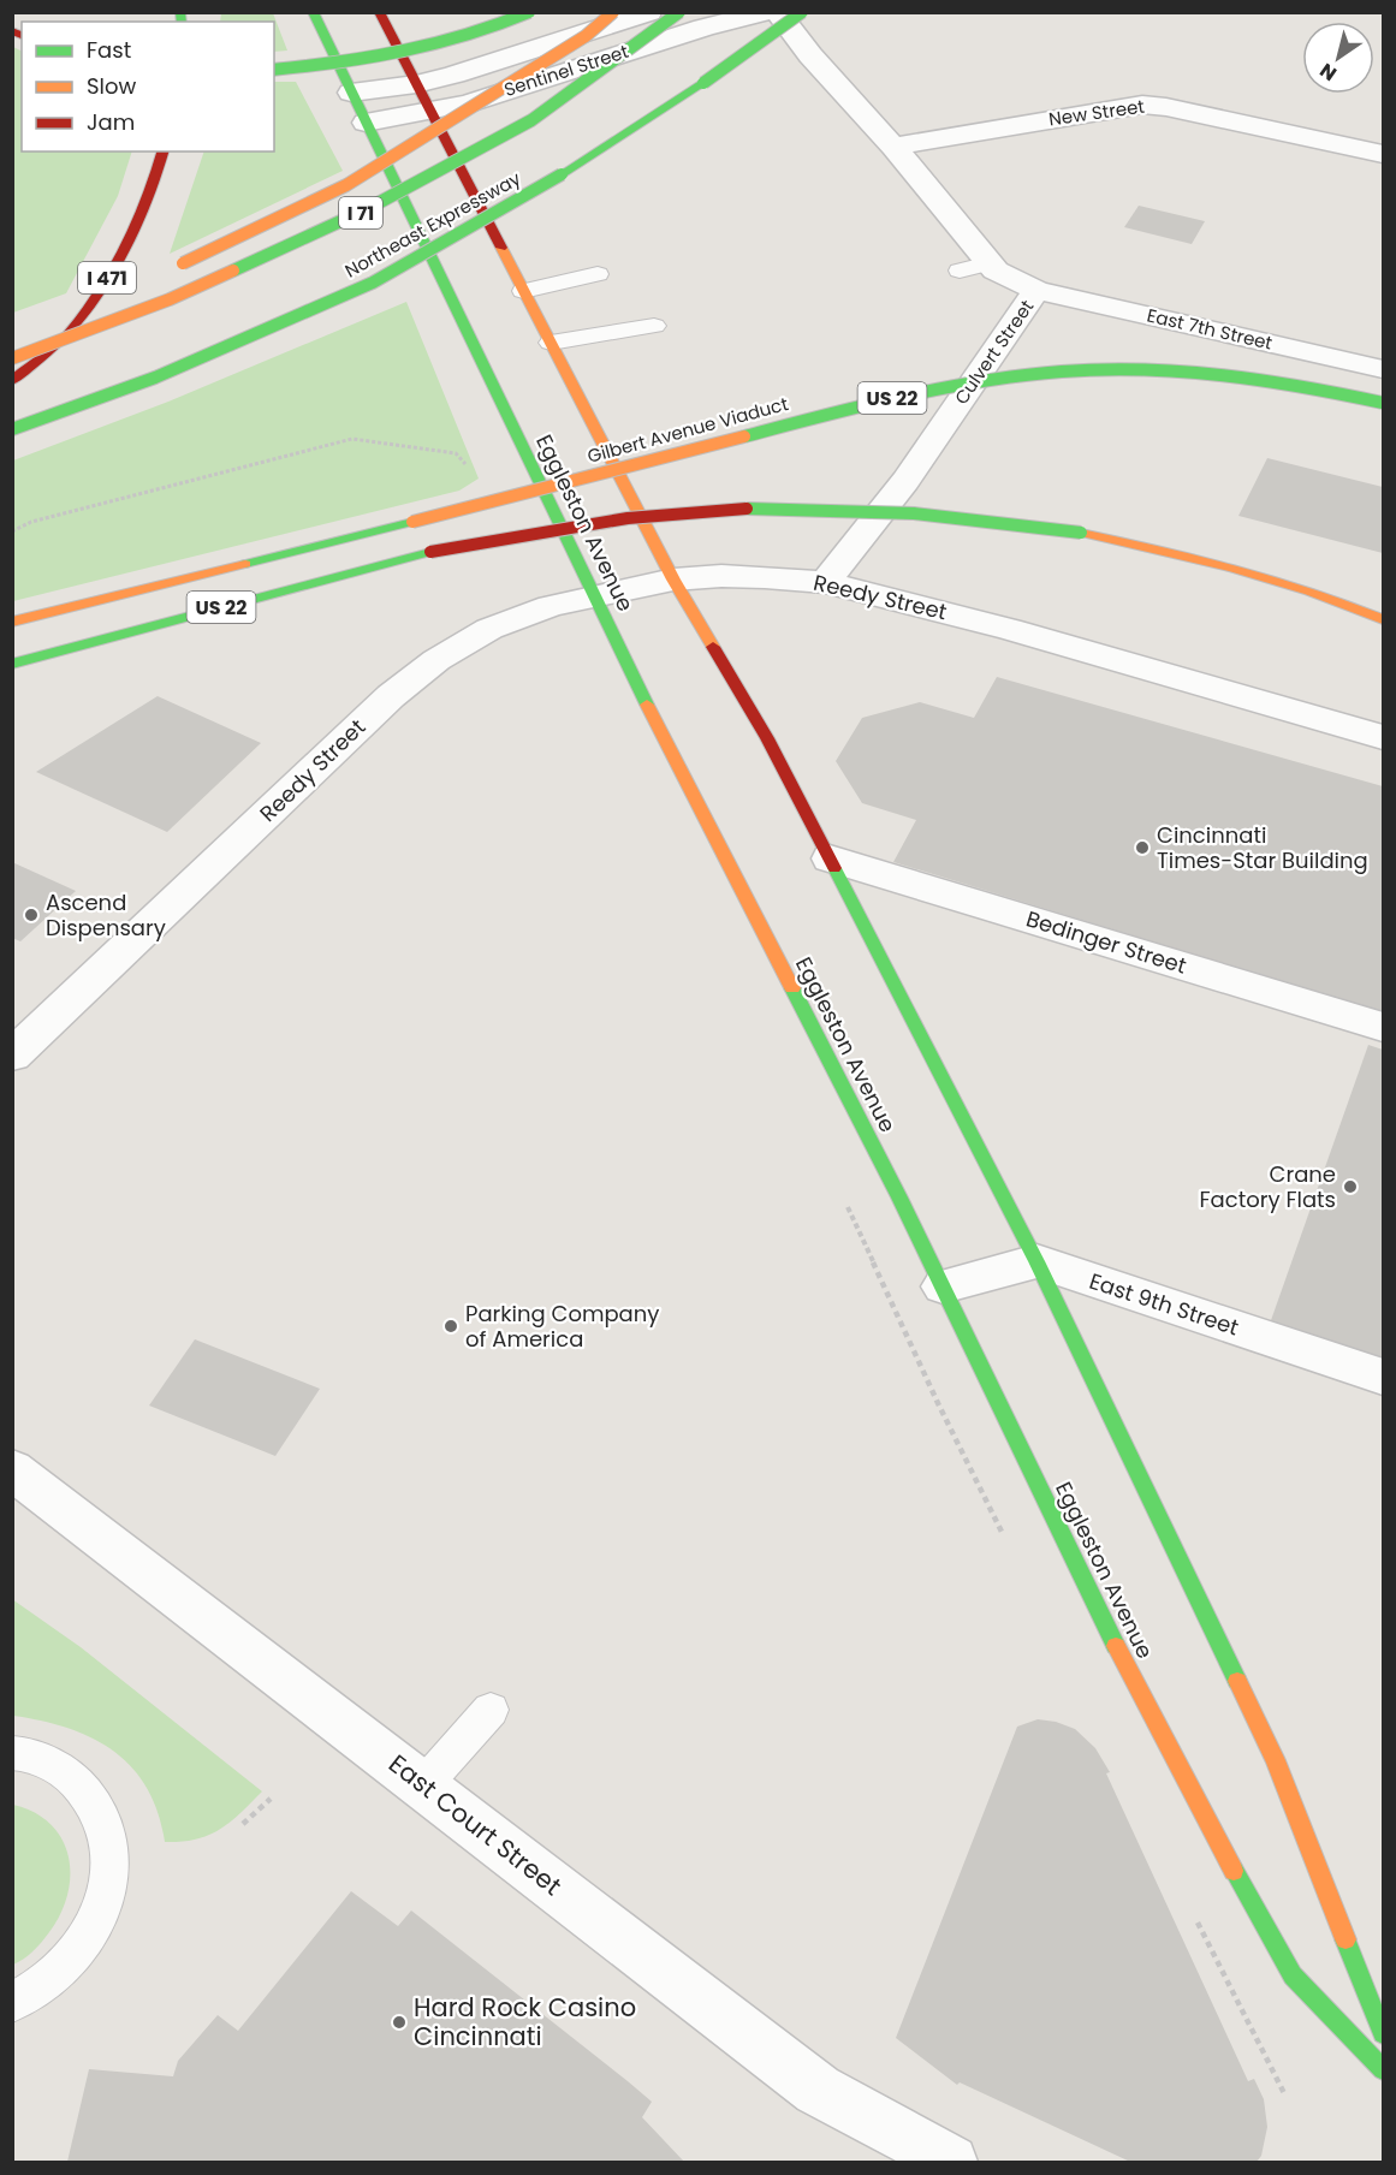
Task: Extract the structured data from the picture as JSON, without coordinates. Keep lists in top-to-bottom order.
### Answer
{
  "streets": {
    "main road": [
      "I 71",
      "Northeast Expressway",
      "I 471",
      "US 22",
      "Gilbert Avenue Viaduct",
      "Eggleston Avenue"
    ],
    "street": [
      "Sentinel Street",
      "New Street",
      "East 7th Street",
      "Culvert Street",
      "Reedy Street",
      "Bedinger Street",
      "East 9th Street",
      "East Court Street"
    ]
  },
  "crossings": [
    ["Sentinel Street", "Eggleston Avenue"],
    ["New Street", "Culvert Street"],
    ["East 7th Street", "Culvert Street"],
    ["Culvert Street", "Reedy Street"],
    ["Eggleston Avenue", "Reedy Street"]
  ],
  "places": [
    "Cincinnati Times-Star Building",
    "Ascend Dispensary",
    "Crane Factory Flats",
    "Parking Company of America",
    "Hard Rock Casino Cincinnati"
  ],
  "legend": ["Fast", "Slow", "Jam"],
  "north": "bottom left"
}
